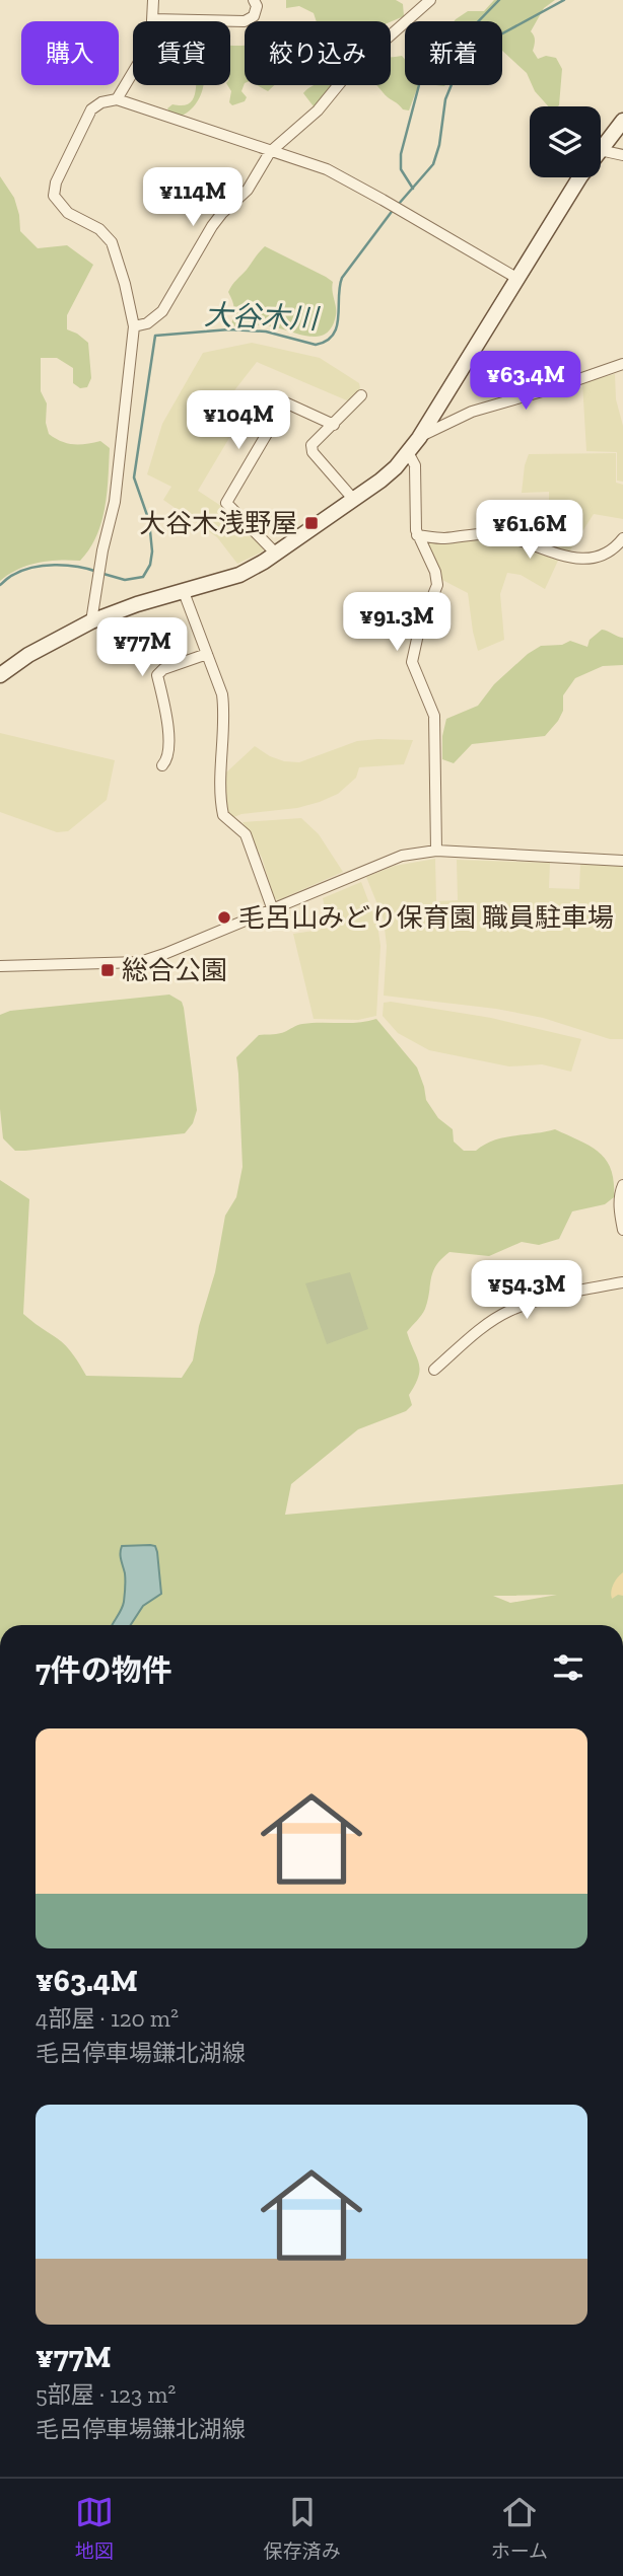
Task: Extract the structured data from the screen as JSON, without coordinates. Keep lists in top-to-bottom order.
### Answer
{
  "water": ["大谷木川"],
  "places": {
    "transit": ["大谷木浅野屋", "総合公園"],
    "other": ["毛呂山みどり保育園 職員駐車場"]
  },
  "page": {
    "chip": [
      "購入",
      "賃貸",
      "絞り込み",
      "新着"
    ],
    "price": [
      "¥114M",
      "¥63.4M",
      "¥104M",
      "¥61.6M",
      "¥91.3M",
      "¥77M",
      "¥54.3M"
    ],
    "heading": "7件の物件",
    "list": [
      {
        "name": "¥63.4M",
        "note": "4部屋 · 120 m² · 毛呂停車場鎌北湖線"
      },
      {
        "name": "¥77M",
        "note": "5部屋 · 123 m² · 毛呂停車場鎌北湖線"
      }
    ],
    "tabs": ["地図", "保存済み", "ホーム"]
  }
}
